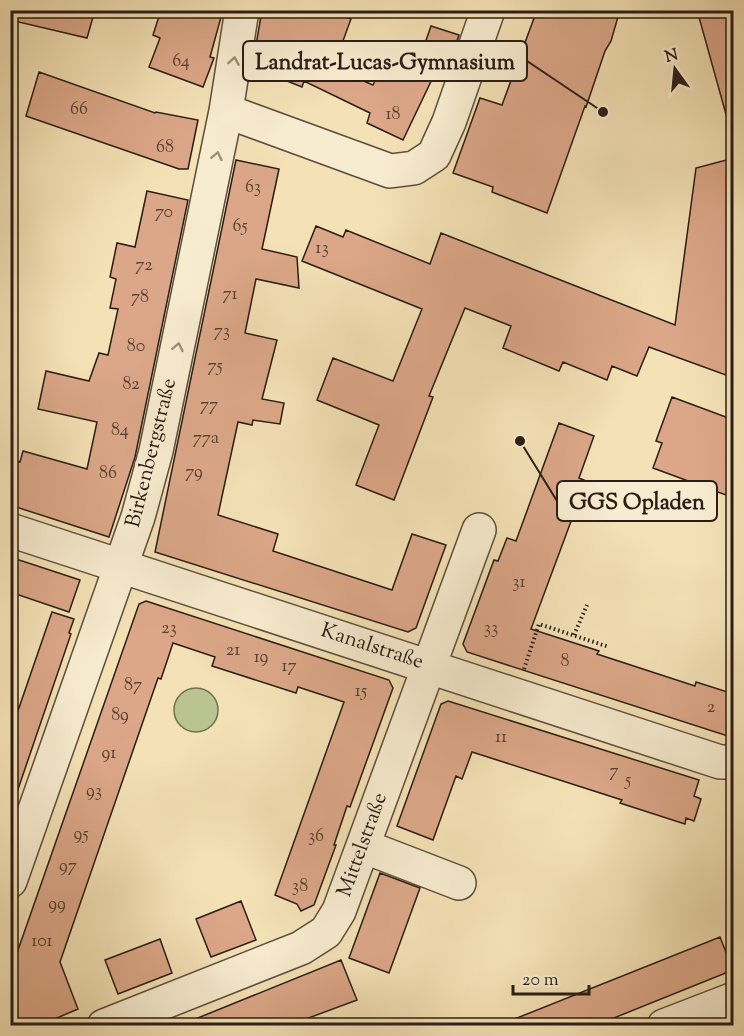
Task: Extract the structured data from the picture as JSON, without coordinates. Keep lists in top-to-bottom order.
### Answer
{
  "streets": {
    "street": ["Birkenbergstraße", "Kanalstraße", "Mittelstraße"]
  },
  "crossings": [
    ["Birkenbergstraße", "Kanalstraße"],
    ["Kanalstraße", "Mittelstraße"]
  ],
  "one_way": ["Birkenbergstraße"],
  "places": ["Landrat-Lucas-Gymnasium", "GGS Opladen"],
  "house_numbers": [
    "64",
    "66",
    "18",
    "68",
    "63",
    "70",
    "65",
    "13",
    "72",
    "71",
    "78",
    "73",
    "80",
    "75",
    "82",
    "77",
    "84",
    "77a",
    "79",
    "86",
    "31",
    "23",
    "33",
    "21",
    "19",
    "8",
    "17",
    "87",
    "15",
    "2",
    "89",
    "11",
    "91",
    "7",
    "5",
    "93",
    "95",
    "36",
    "97",
    "38",
    "99",
    "101"
  ],
  "scale_bar": "20 m",
  "north": "top"
}
